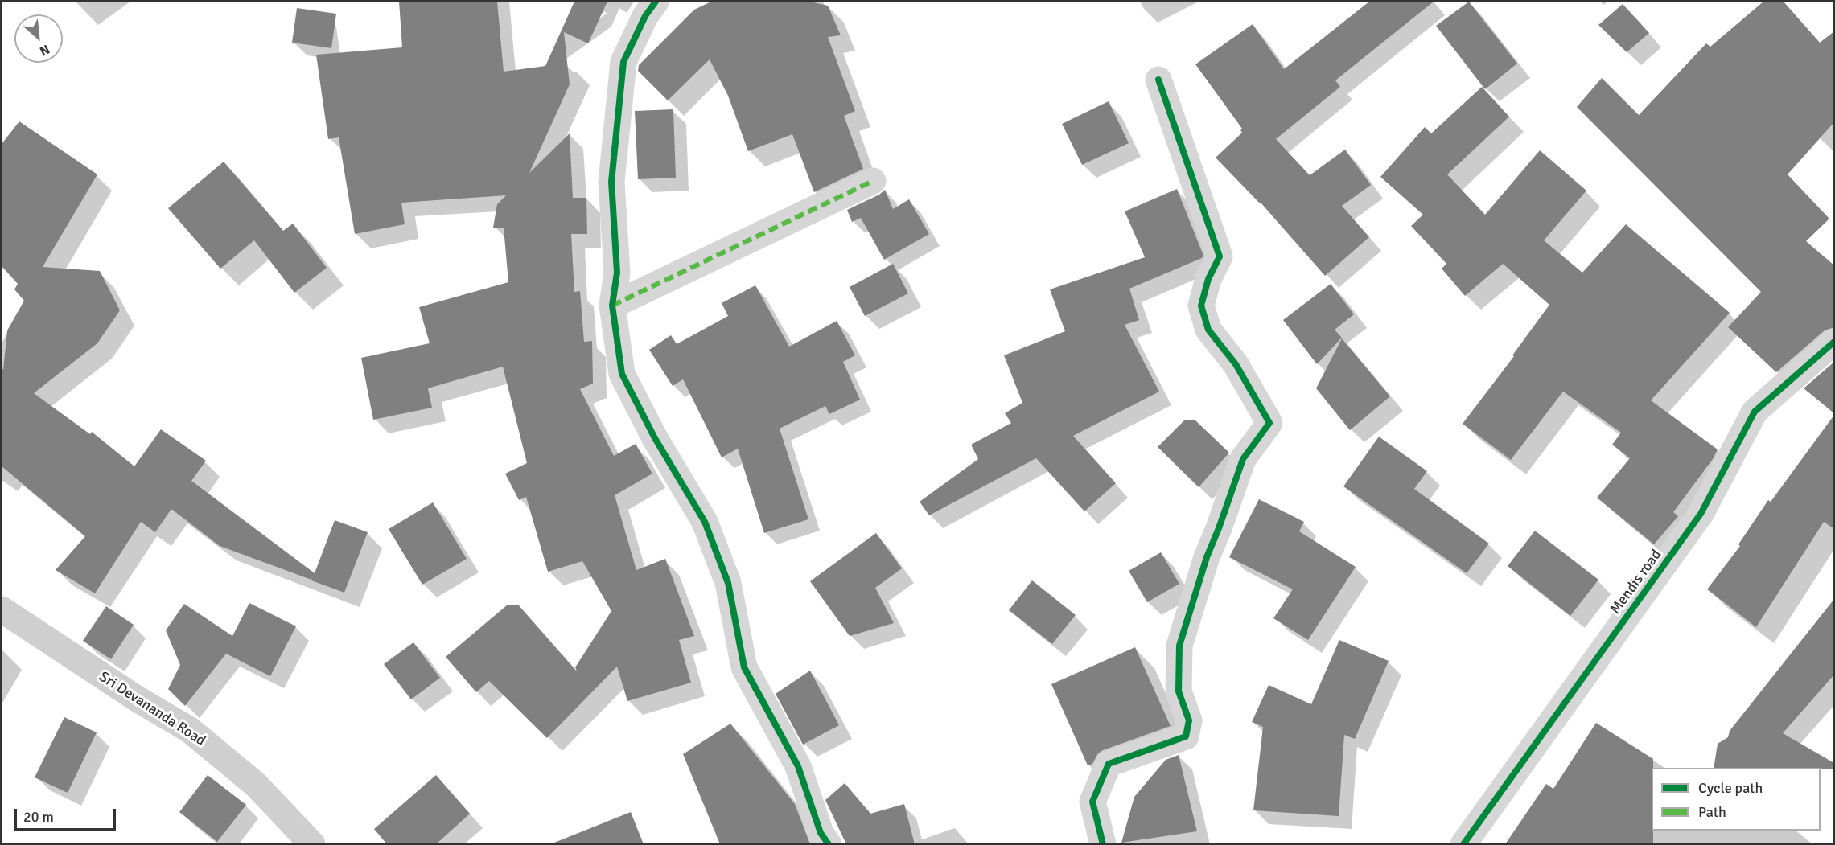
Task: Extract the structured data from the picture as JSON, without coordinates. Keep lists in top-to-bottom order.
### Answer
{
  "streets": {
    "street": ["Mendis road", "Sri Devananda Road"]
  },
  "legend": ["Cycle path", "Path"],
  "scale_bar": "20 m",
  "north": "bottom right"
}
